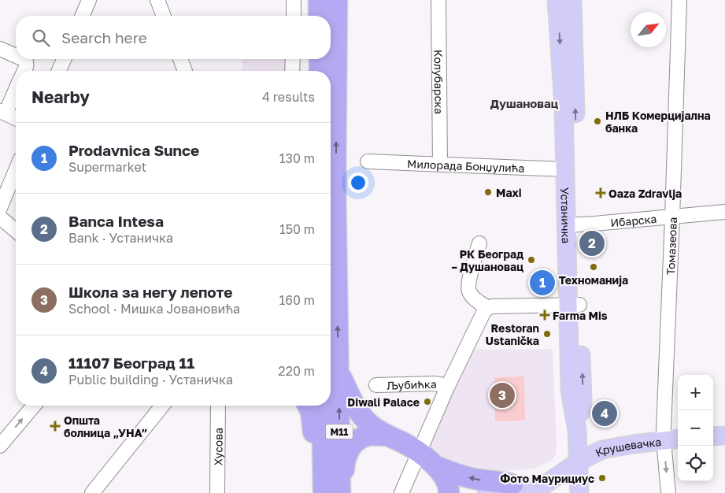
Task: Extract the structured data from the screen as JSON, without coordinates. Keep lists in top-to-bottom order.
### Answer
{
  "streets": {
    "highway": ["M11"],
    "main road": ["Устаничка", "Крушевачка"],
    "street": [
      "Колубарска",
      "Милорада Бонџулића",
      "Ибарска",
      "Томазеова",
      "Љубићка",
      "Хусова"
    ]
  },
  "crossings": [
    ["Колубарска", "Милорада Бонџулића"],
    ["Милорада Бонџулића", "Устаничка"],
    ["Устаничка", "Ибарска"],
    ["Устаничка", "Крушевачка"],
    ["Ибарска", "Томазеова"],
    ["Томазеова", "Крушевачка"]
  ],
  "districts": ["Душановац"],
  "places": {
    "other": [
      "НЛБ Комерцијална банка",
      "Maxi",
      "РК Београд – Душановац",
      "Техноманија",
      "Restoran Ustanička",
      "Diwali Palace",
      "Фото Маурициус"
    ],
    "health": ["Oaza Zdravlja", "Farma Mis", "Општа болница „УНА”"]
  },
  "north": "top right",
  "page": {
    "search": "Search here",
    "heading": ["Nearby", "4 results"],
    "list": [
      {
        "mark": "1",
        "name": "Prodavnica Sunce",
        "note": "Supermarket",
        "value": "130 m"
      },
      {
        "mark": "2",
        "name": "Banca Intesa",
        "note": "Bank · Устаничка",
        "value": "150 m"
      },
      {
        "mark": "3",
        "name": "Школа за негу лепоте",
        "note": "School · Мишка Јовановића",
        "value": "160 m"
      },
      {
        "mark": "4",
        "name": "11107 Београд 11",
        "note": "Public building · Устаничка",
        "value": "220 m"
      }
    ],
    "pins": [
      "2",
      "1",
      "3",
      "4"
    ],
    "map_buttons": ["+", "−"]
  }
}
